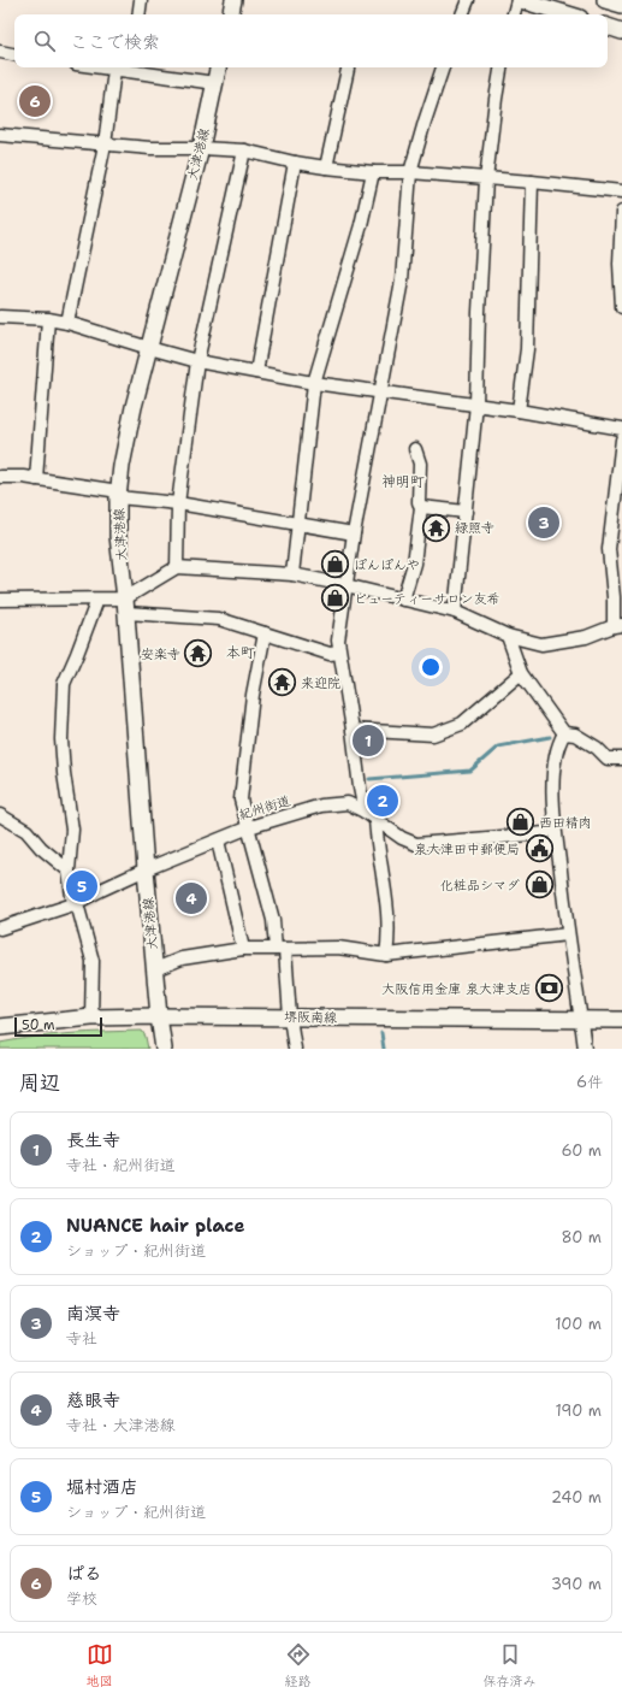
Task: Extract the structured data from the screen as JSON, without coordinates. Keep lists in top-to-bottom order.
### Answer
{
  "streets": {
    "main road": ["大津港線", "堺阪南線"],
    "street": ["紀州街道"]
  },
  "crossings": [
    ["大津港線", "紀州街道"],
    ["大津港線", "堺阪南線"]
  ],
  "districts": ["神明町", "本町"],
  "places": {
    "temple": ["緑照寺", "安楽寺", "来迎院"],
    "shop": [
      "ぽんぽんや",
      "ビューティーサロン友希",
      "西田精肉",
      "化粧品シマダ"
    ],
    "public building": ["泉大津田中郵便局"],
    "bank": ["大阪信用金庫 泉大津支店"]
  },
  "scale_bar": "50 m",
  "page": {
    "search": "ここで検索",
    "pins": [
      "6",
      "3",
      "1",
      "2",
      "5",
      "4"
    ],
    "scale": "50 m",
    "heading": ["周辺", "6件"],
    "list": [
      {
        "mark": "1",
        "name": "長生寺",
        "note": "寺社 · 紀州街道",
        "value": "60 m"
      },
      {
        "mark": "2",
        "name": "NUANCE hair place",
        "note": "ショップ · 紀州街道",
        "value": "80 m"
      },
      {
        "mark": "3",
        "name": "南溟寺",
        "note": "寺社",
        "value": "100 m"
      },
      {
        "mark": "4",
        "name": "慈眼寺",
        "note": "寺社 · 大津港線",
        "value": "190 m"
      },
      {
        "mark": "5",
        "name": "堀村酒店",
        "note": "ショップ · 紀州街道",
        "value": "240 m"
      },
      {
        "mark": "6",
        "name": "ぱる",
        "note": "学校",
        "value": "390 m"
      }
    ],
    "nav": ["地図", "経路", "保存済み"]
  }
}
